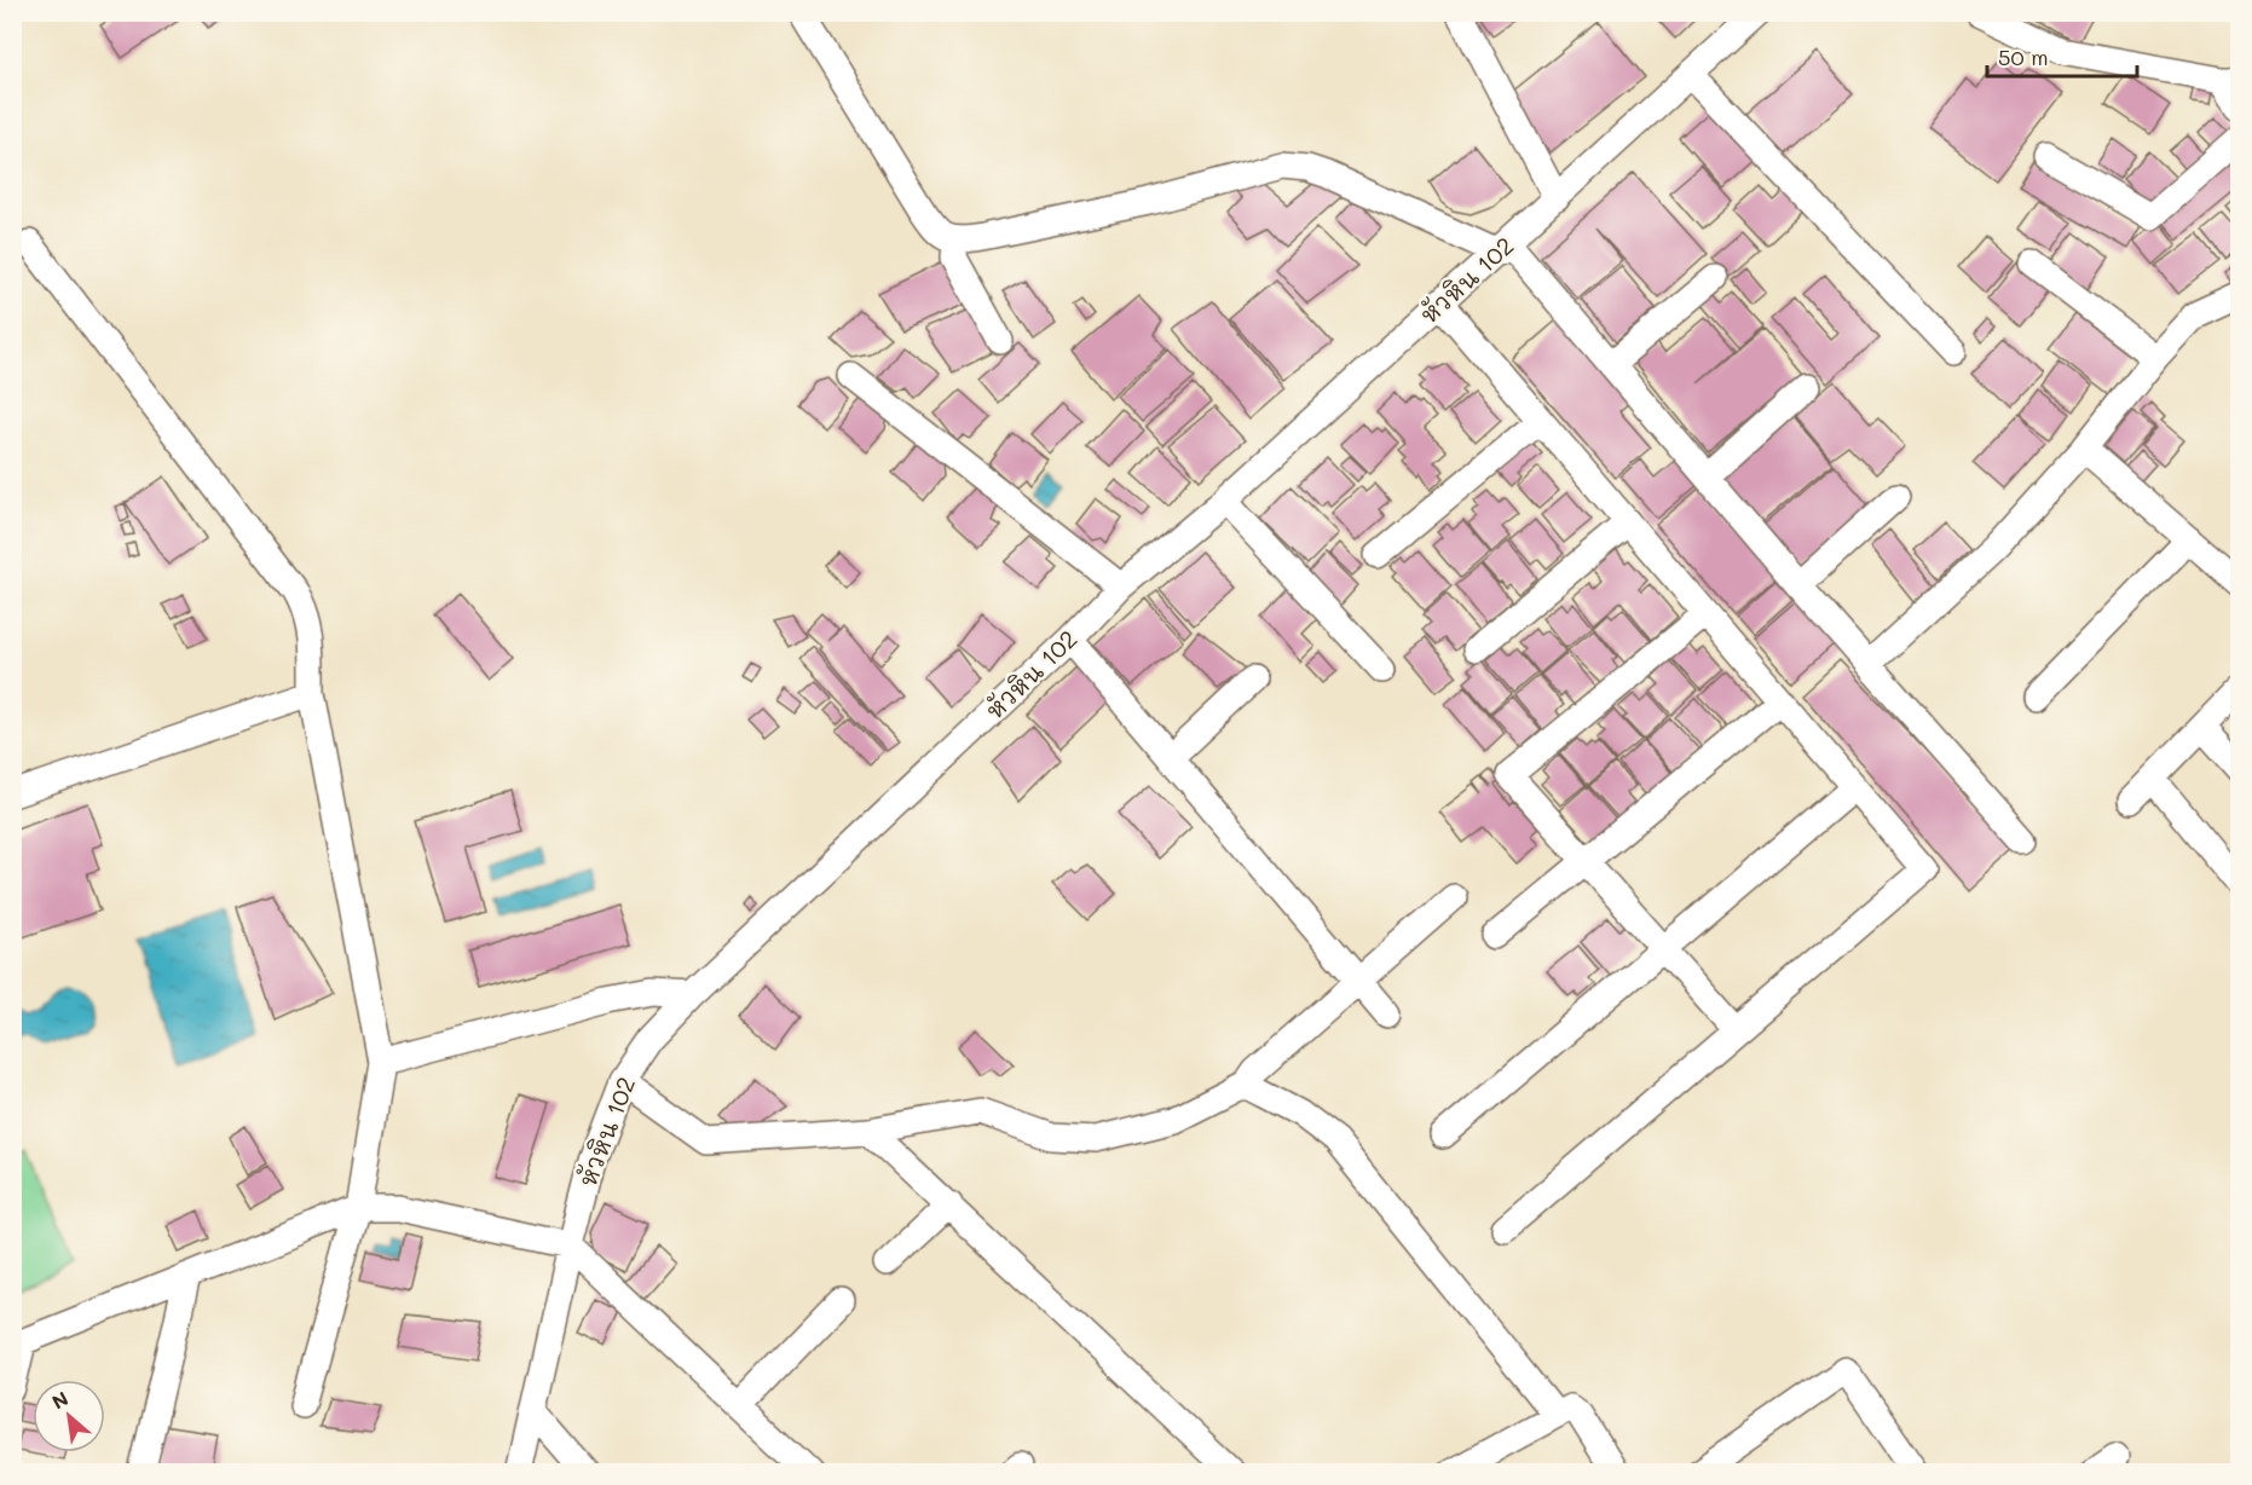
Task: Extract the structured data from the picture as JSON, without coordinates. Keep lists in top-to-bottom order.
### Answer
{
  "streets": {
    "street": ["หัวหิน 102"]
  },
  "scale_bar": "50 m",
  "north": "top left"
}
